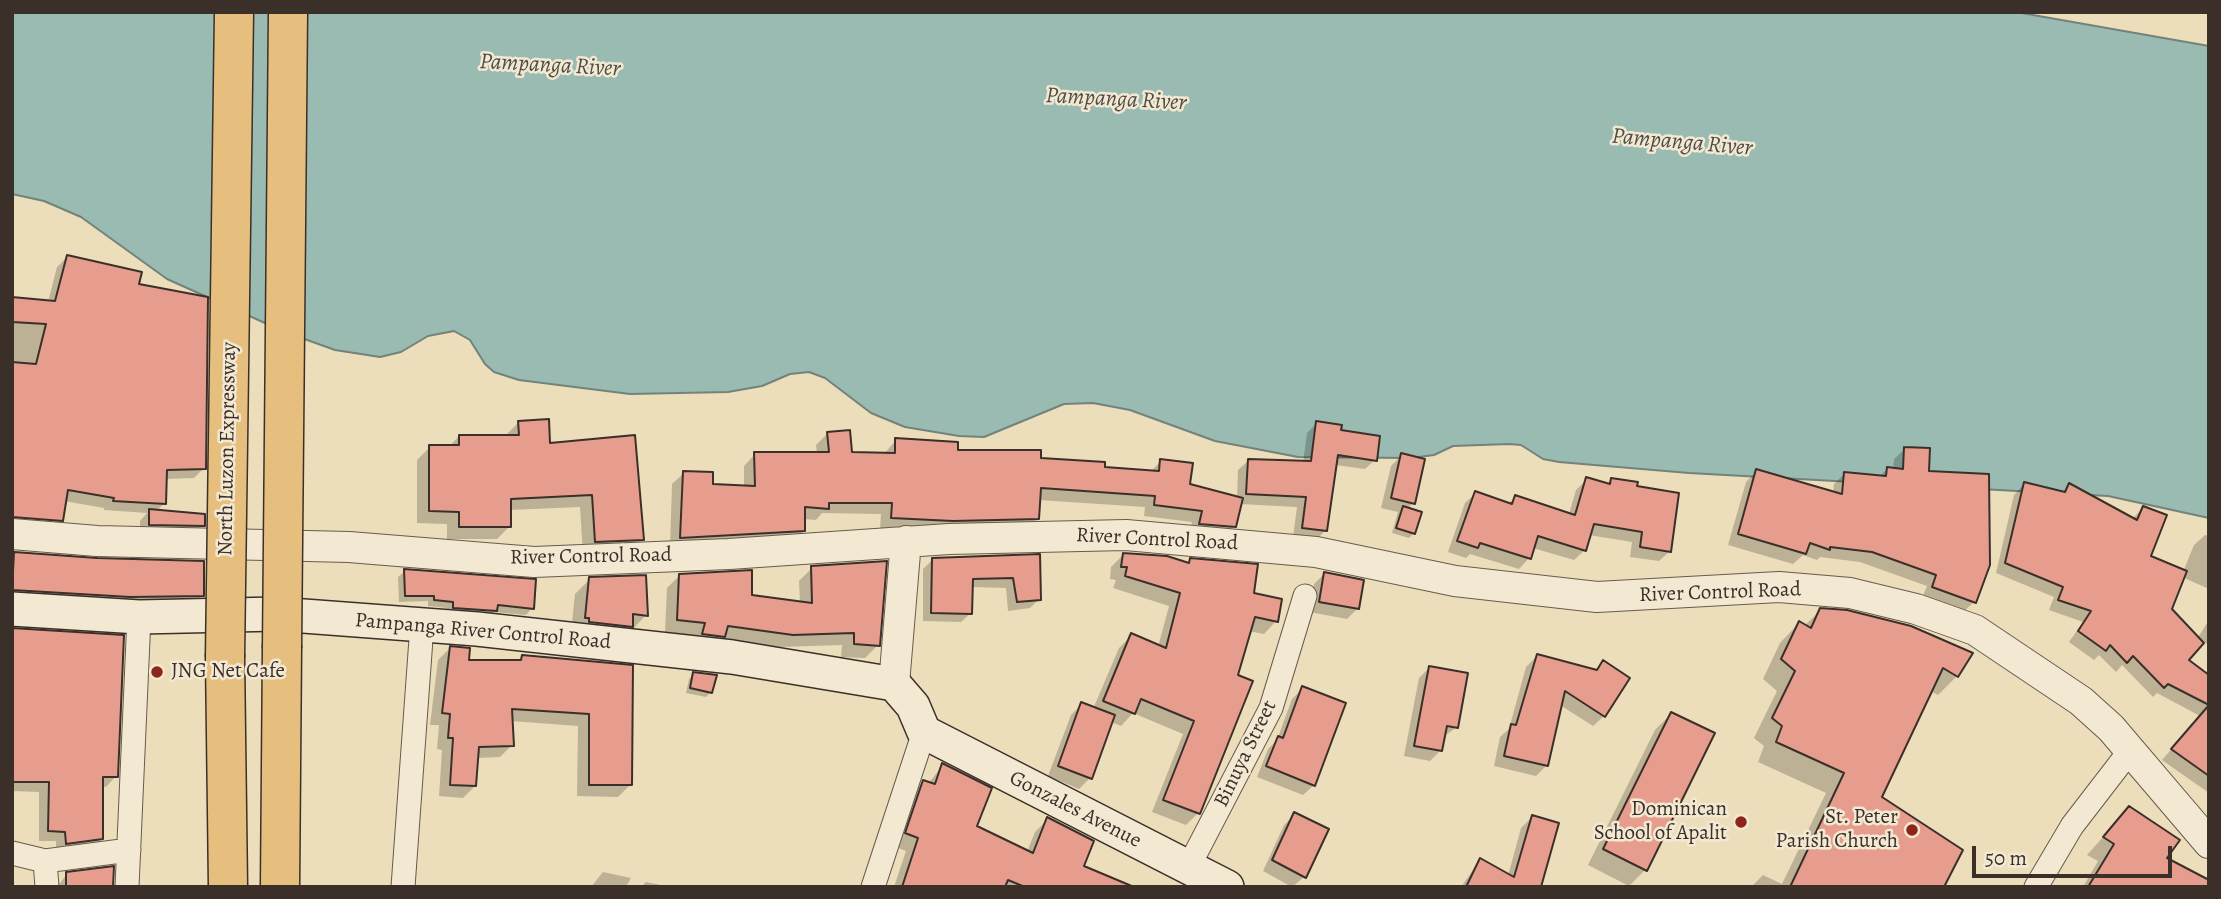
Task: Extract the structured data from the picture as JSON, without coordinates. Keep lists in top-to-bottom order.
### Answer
{
  "streets": {
    "highway": ["North Luzon Expressway"],
    "main road": ["Pampanga River Control Road", "Gonzales Avenue"],
    "street": ["River Control Road", "Binuya Street"]
  },
  "crossings": [
    ["Binuya Street", "Gonzales Avenue"]
  ],
  "water": ["Pampanga River"],
  "places": ["JNG Net Cafe", "Dominican School of Apalit", "St. Peter Parish Church"],
  "scale_bar": "50 m"
}
